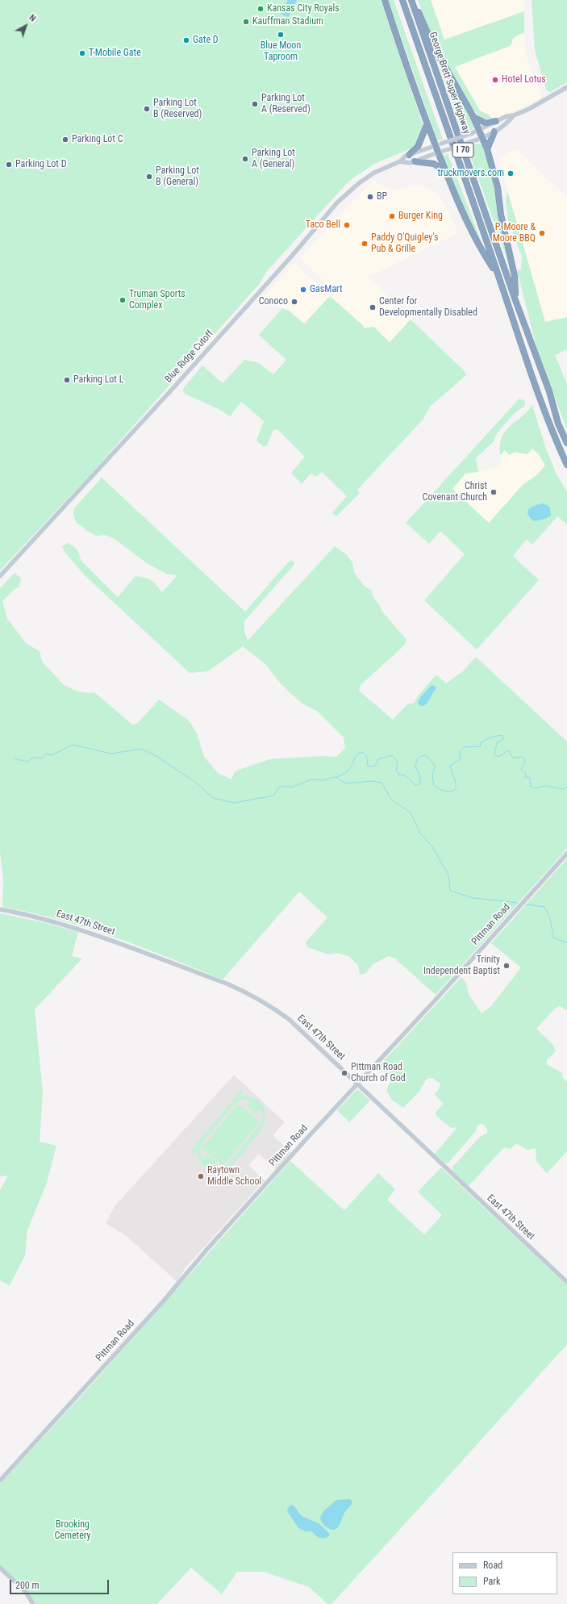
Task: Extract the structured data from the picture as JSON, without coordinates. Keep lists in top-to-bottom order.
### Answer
{
  "streets": {
    "highway": ["George Brett Super Highway", "I 70"],
    "main road": ["Blue Ridge Cutoff", "East 47th Street", "Pittman Road"]
  },
  "crossings": [
    ["George Brett Super Highway", "I 70"],
    ["East 47th Street", "Pittman Road"]
  ],
  "parks": ["Brooking Cemetery"],
  "places": [
    "Kansas City Royals",
    "Kauffman Stadium",
    "Blue Moon Taproom",
    "Gate D",
    "T-Mobile Gate",
    "Hotel Lotus",
    "Parking Lot A (Reserved)",
    "Parking Lot B (Reserved)",
    "Parking Lot C",
    "Parking Lot A (General)",
    "Parking Lot D",
    "truckmovers.com",
    "Parking Lot B (General)",
    "BP",
    "Burger King",
    "Taco Bell",
    "P. Moore & Moore BBQ",
    "Paddy O'Quigley's Pub & Grille",
    "GasMart",
    "Truman Sports Complex",
    "Conoco",
    "Center for Developmentally Disabled",
    "Parking Lot L",
    "Christ Covenant Church",
    "Trinity Independent Baptist",
    "Pittman Road Church of God",
    "Raytown Middle School"
  ],
  "legend": ["Road", "Park"],
  "scale_bar": "200 m",
  "north": "top right"
}
